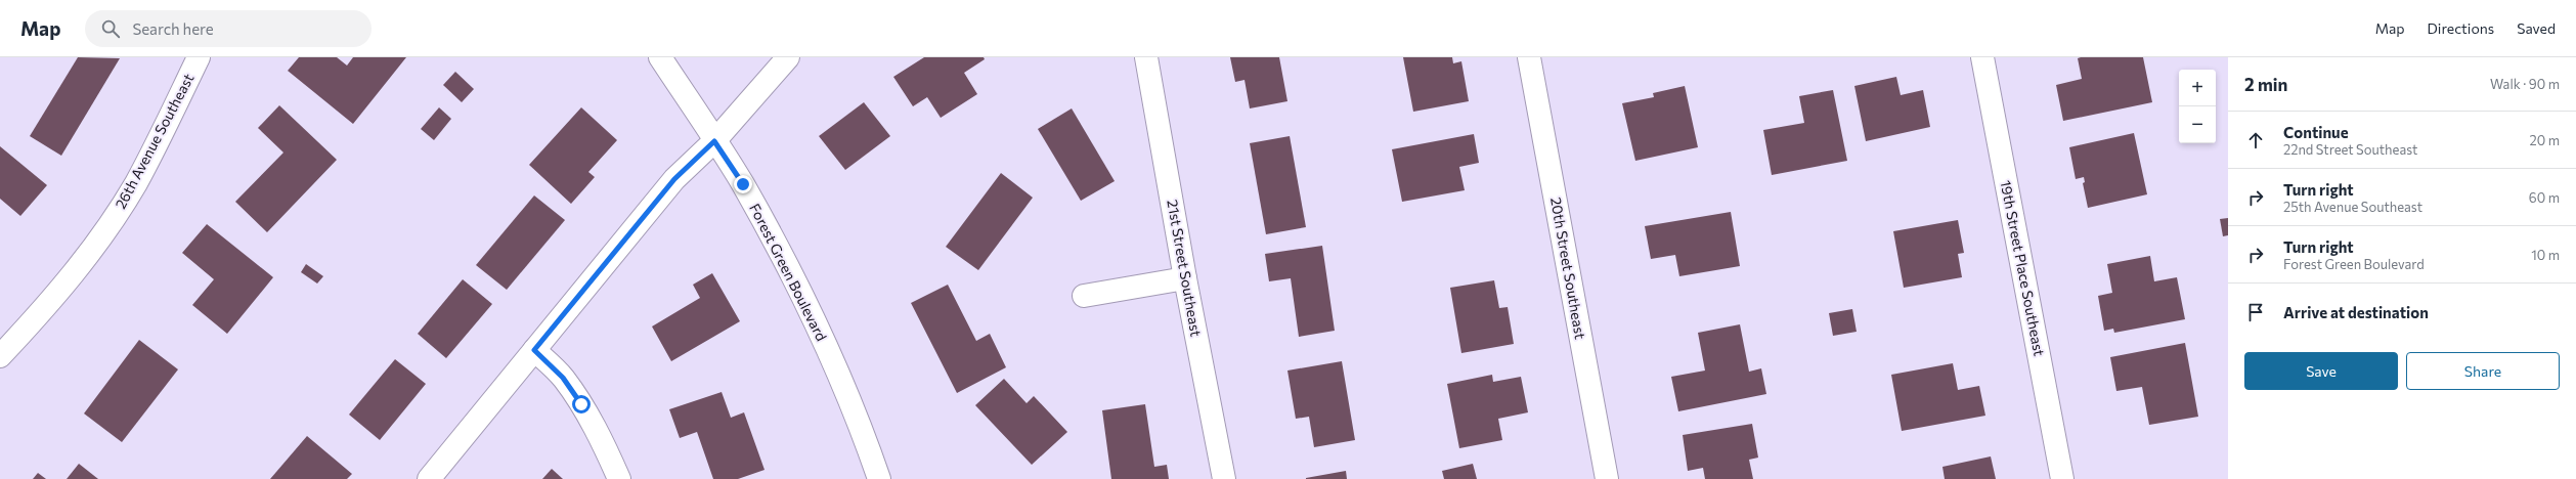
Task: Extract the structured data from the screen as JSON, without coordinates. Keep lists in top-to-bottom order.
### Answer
{
  "streets": {
    "street": [
      "26th Avenue Southeast",
      "21st Street Southeast",
      "20th Street Southeast",
      "19th Street Place Southeast",
      "Forest Green Boulevard"
    ]
  },
  "page": {
    "header": "Map",
    "search": "Search here",
    "nav": ["Map", "Directions", "Saved"],
    "heading": ["2 min", "Walk · 90 m"],
    "map_buttons": ["+", "−"],
    "list": [
      ["Continue", "22nd Street Southeast", "20 m"],
      ["Turn right", "25th Avenue Southeast", "60 m"],
      ["Turn right", "Forest Green Boulevard", "10 m"],
      "Arrive at destination"
    ],
    "buttons": ["Save", "Share"]
  }
}
